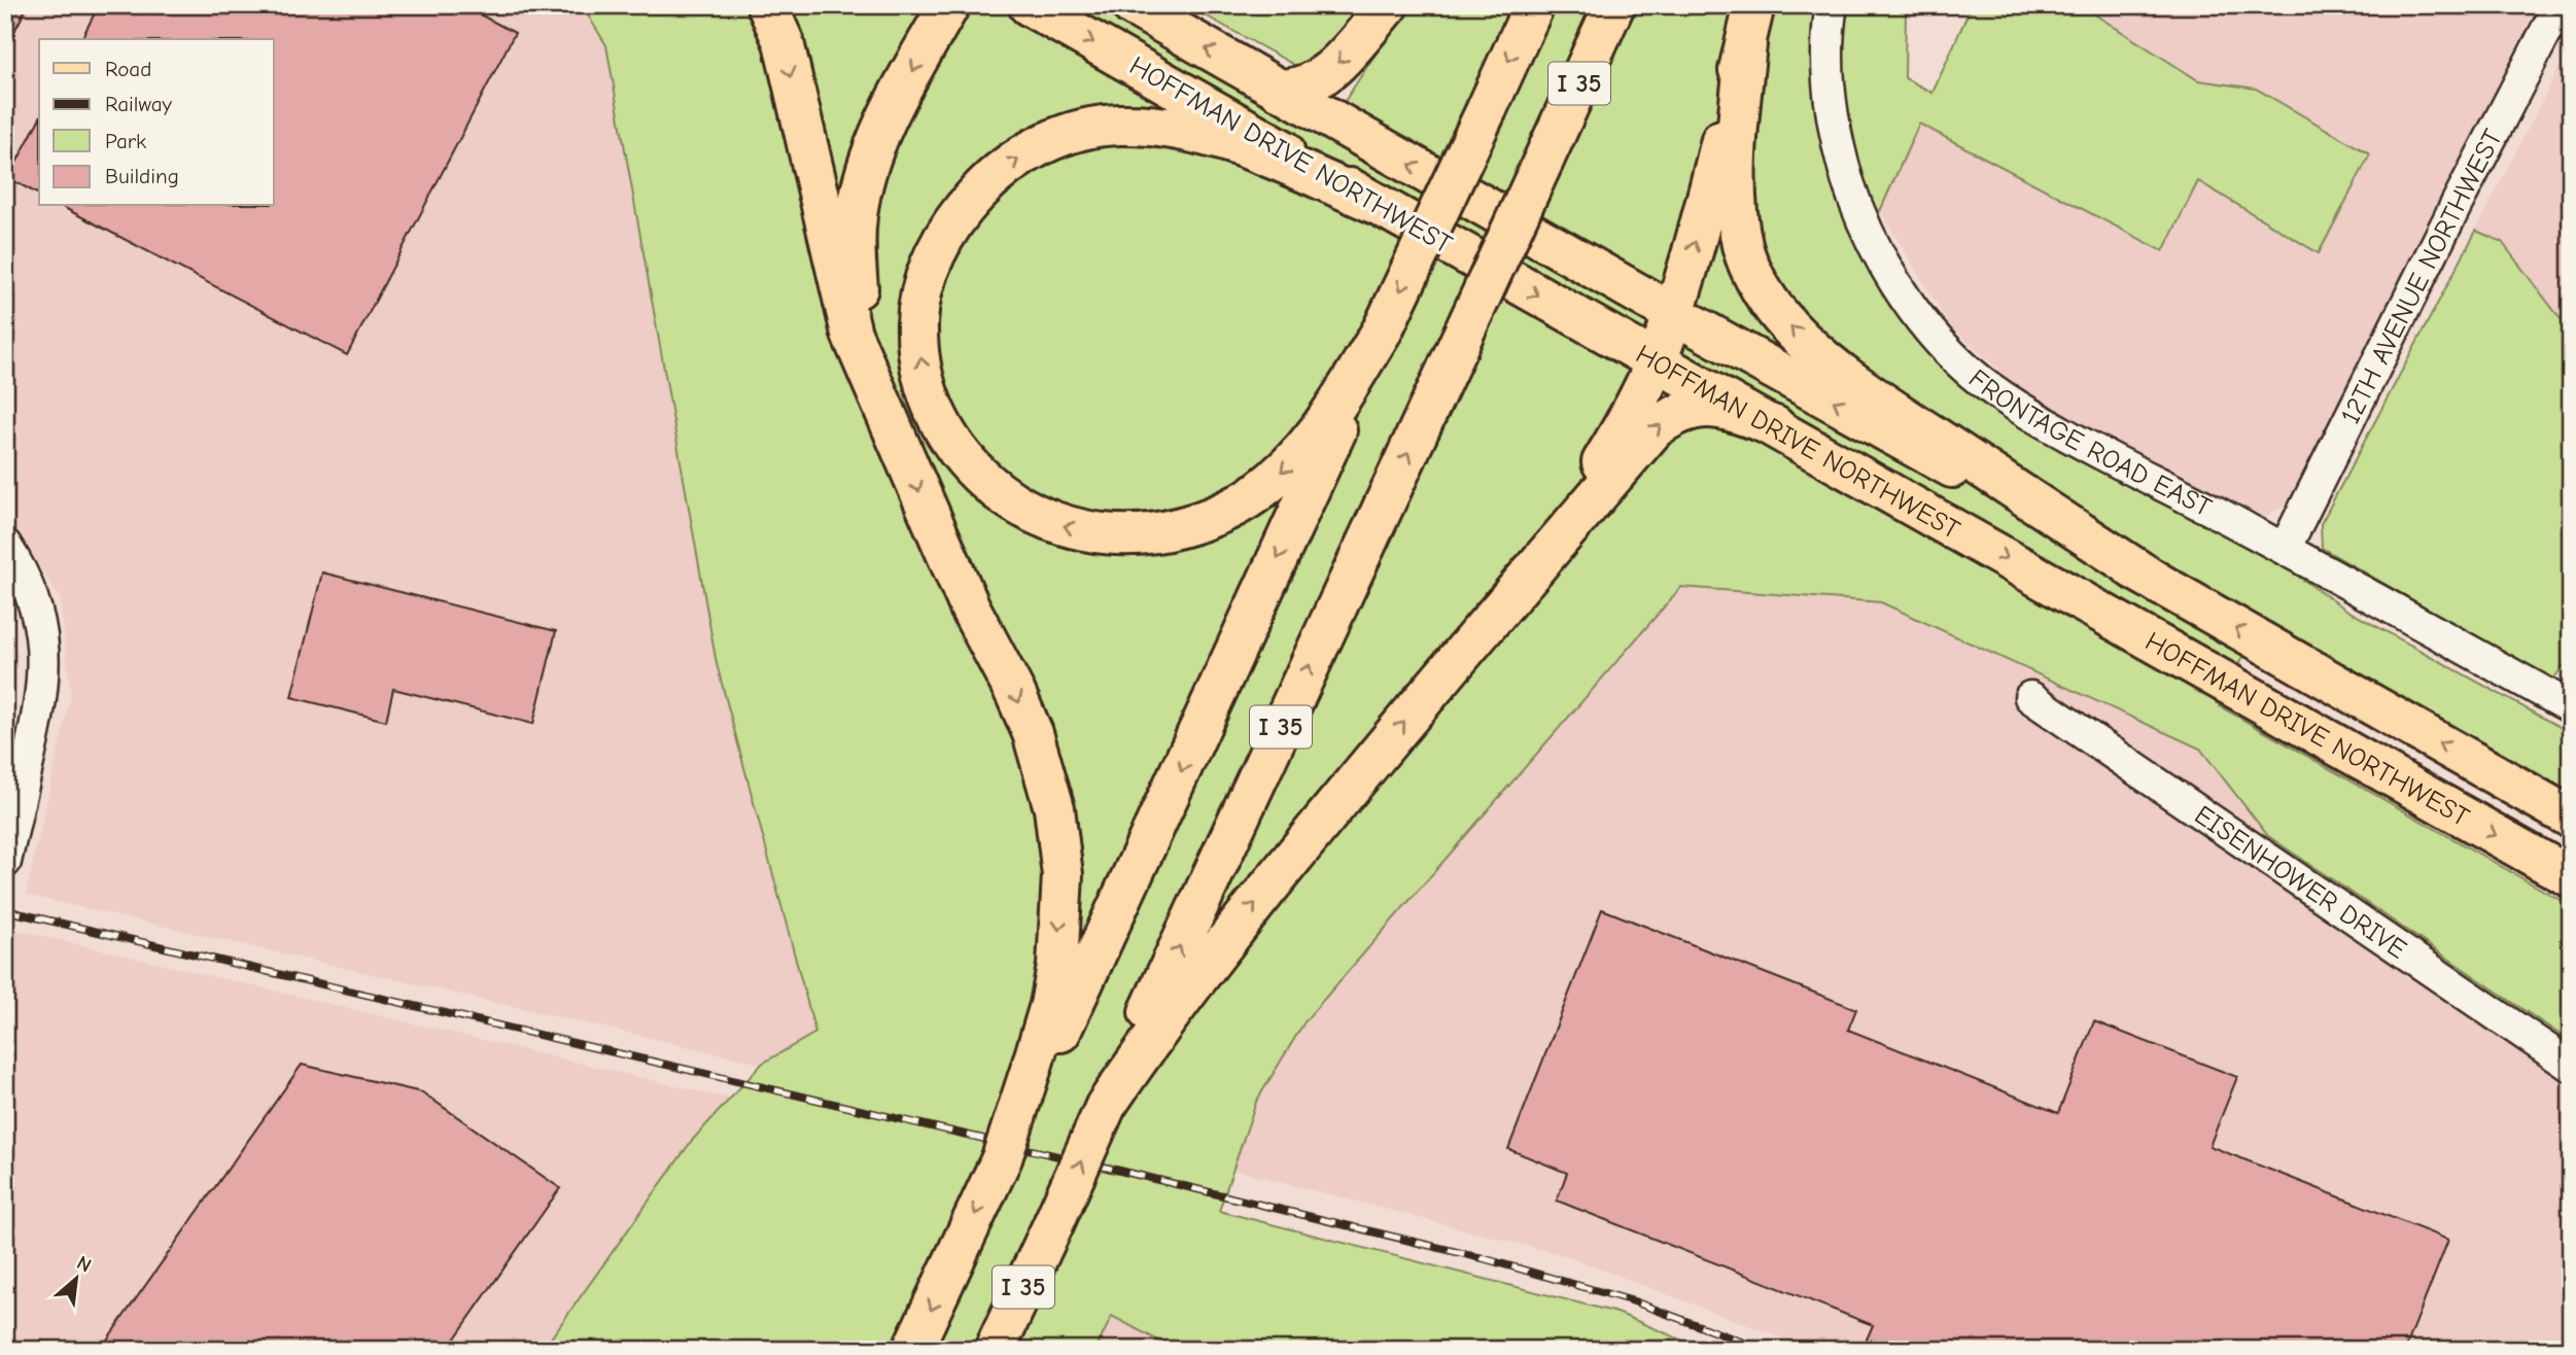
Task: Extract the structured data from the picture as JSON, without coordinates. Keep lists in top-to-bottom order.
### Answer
{
  "streets": {
    "main road": ["I 35", "HOFFMAN DRIVE NORTHWEST"],
    "street": ["12TH AVENUE NORTHWEST", "FRONTAGE ROAD EAST", "EISENHOWER DRIVE"]
  },
  "crossings": [
    ["12TH AVENUE NORTHWEST", "FRONTAGE ROAD EAST"]
  ],
  "legend": [
    "Road",
    "Railway",
    "Park",
    "Building"
  ],
  "north": "top right"
}
